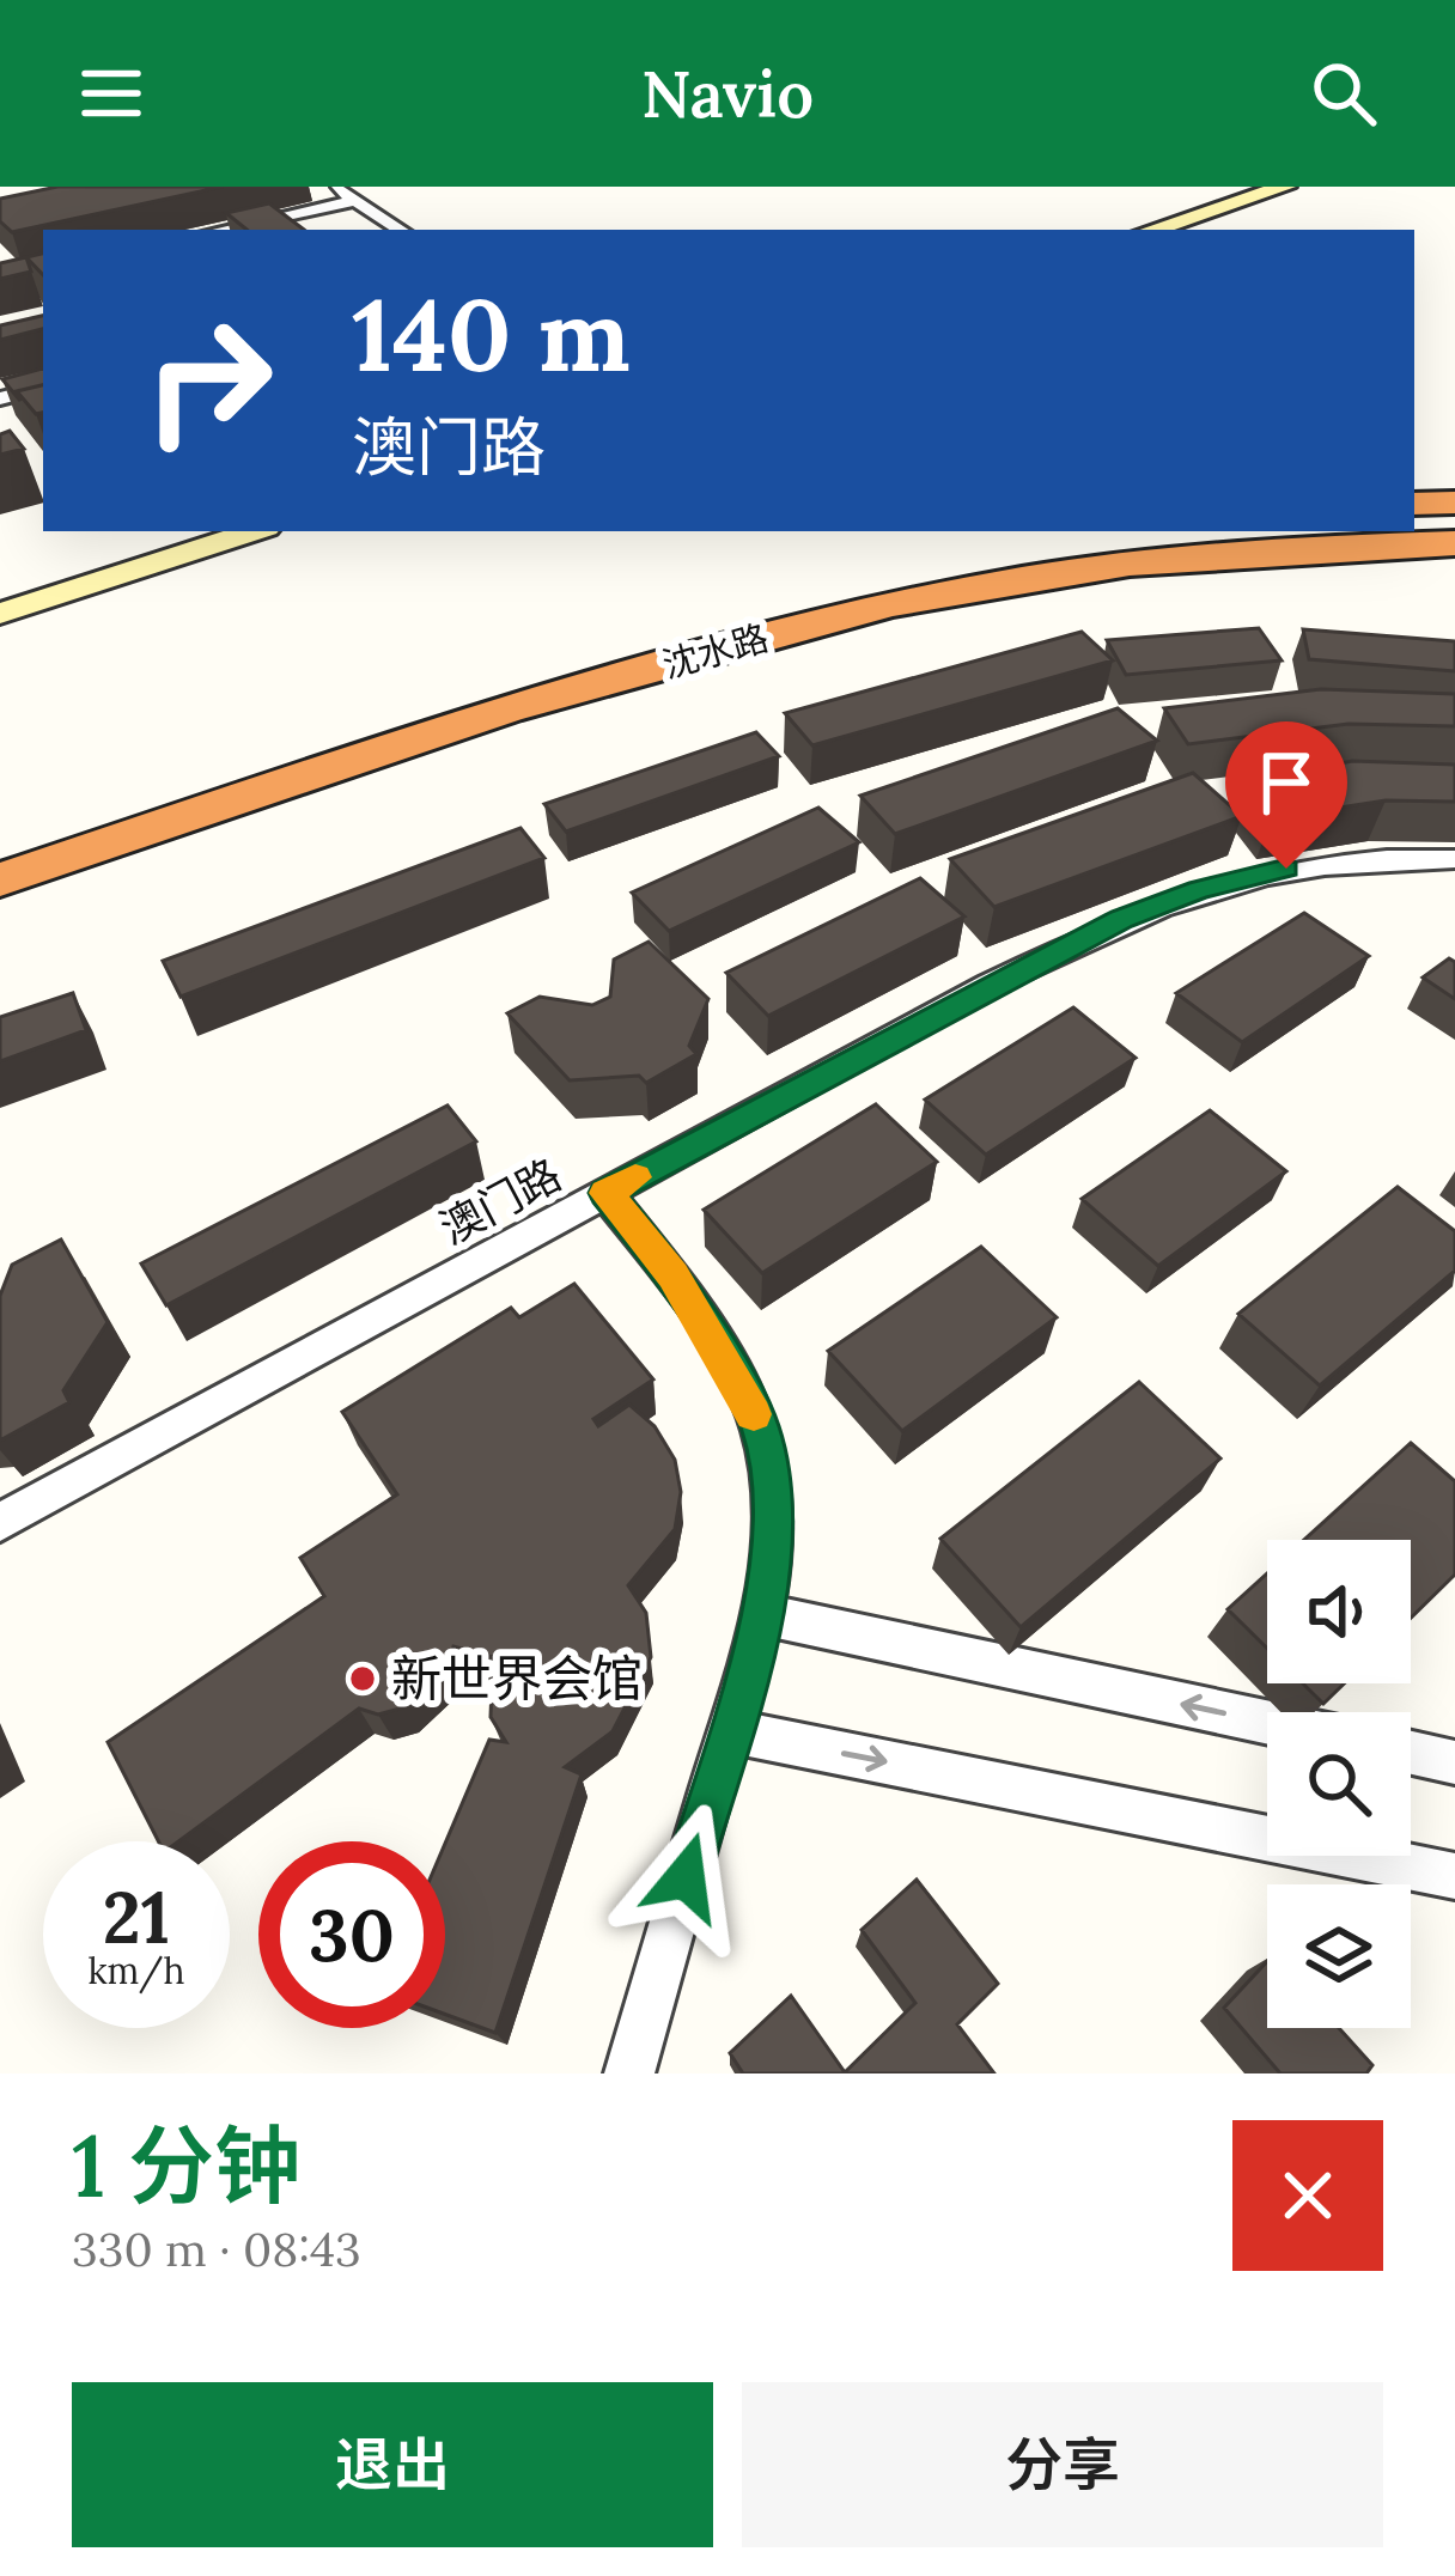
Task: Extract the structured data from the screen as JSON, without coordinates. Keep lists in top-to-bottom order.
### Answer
{
  "streets": {
    "highway": ["沈水路"],
    "street": ["澳门路"]
  },
  "places": ["新世界会馆"],
  "page": {
    "header": "Navio",
    "turn": ["140 m", "澳门路"],
    "speed": "21 km/h",
    "limit": "30",
    "heading": ["1 分钟", "330 m · 08:43"],
    "buttons": ["退出", "分享"]
  }
}
